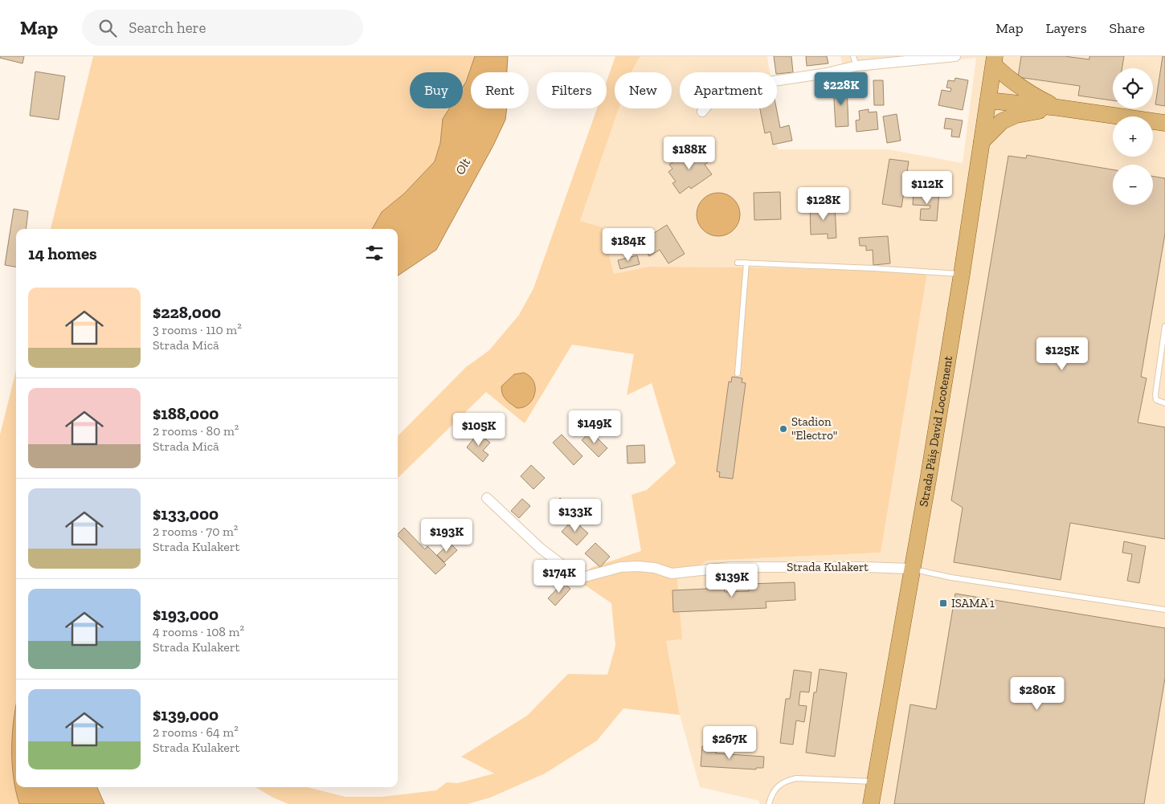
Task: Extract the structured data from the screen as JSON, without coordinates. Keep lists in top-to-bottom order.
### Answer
{
  "streets": {
    "main road": ["Strada Păiș David Locotenent"],
    "street": ["Strada Kulakert"]
  },
  "crossings": [
    ["Strada Păiș David Locotenent", "Strada Kulakert"]
  ],
  "water": ["Olt"],
  "places": {
    "other": ["Stadion \"Electro\""],
    "transit": ["ISAMA 1"]
  },
  "page": {
    "header": "Map",
    "search": "Search here",
    "nav": ["Map", "Layers", "Share"],
    "map_buttons": ["+", "−"],
    "price": [
      "$228K",
      "$188K",
      "$112K",
      "$128K",
      "$184K",
      "$125K",
      "$149K",
      "$105K",
      "$133K",
      "$193K",
      "$174K",
      "$139K",
      "$280K",
      "$267K"
    ],
    "chip": [
      "Buy",
      "Rent",
      "Filters",
      "New",
      "Apartment"
    ],
    "heading": "14 homes",
    "list": [
      {
        "name": "$228,000",
        "note": "3 rooms · 110 m² · Strada Mică"
      },
      {
        "name": "$188,000",
        "note": "2 rooms · 80 m² · Strada Mică"
      },
      {
        "name": "$133,000",
        "note": "2 rooms · 70 m² · Strada Kulakert"
      },
      {
        "name": "$193,000",
        "note": "4 rooms · 108 m² · Strada Kulakert"
      },
      {
        "name": "$139,000",
        "note": "2 rooms · 64 m² · Strada Kulakert"
      }
    ]
  }
}
